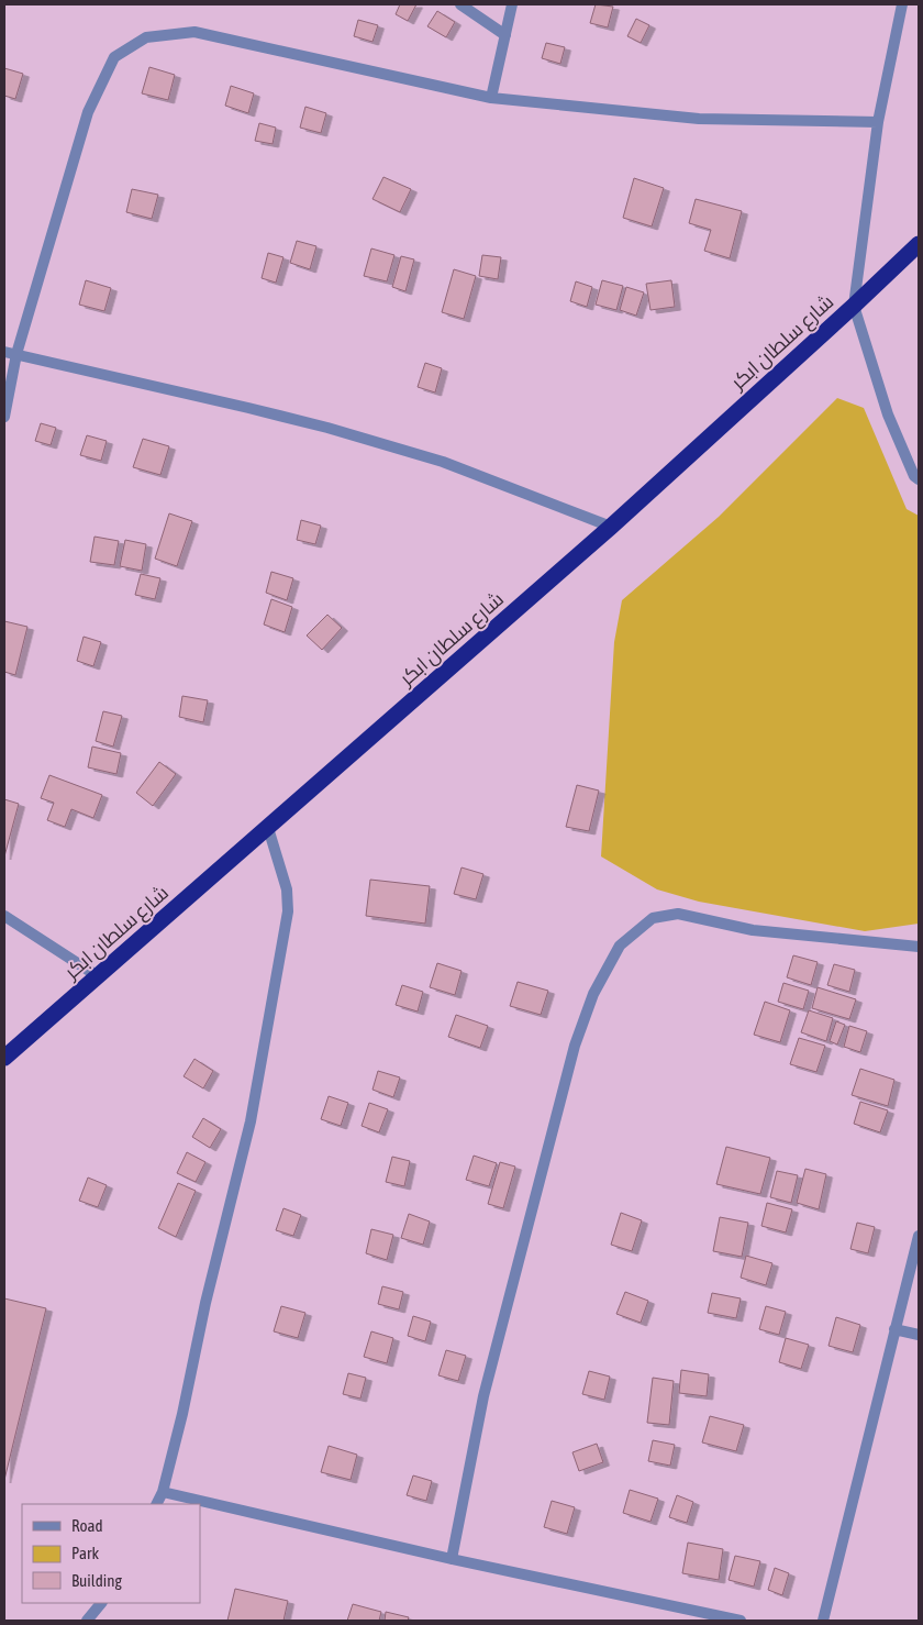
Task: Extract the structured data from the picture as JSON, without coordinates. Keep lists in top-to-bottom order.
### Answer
{
  "streets": {
    "highway": ["شارع سلطان ابكر"]
  },
  "legend": ["Road", "Park", "Building"]
}
